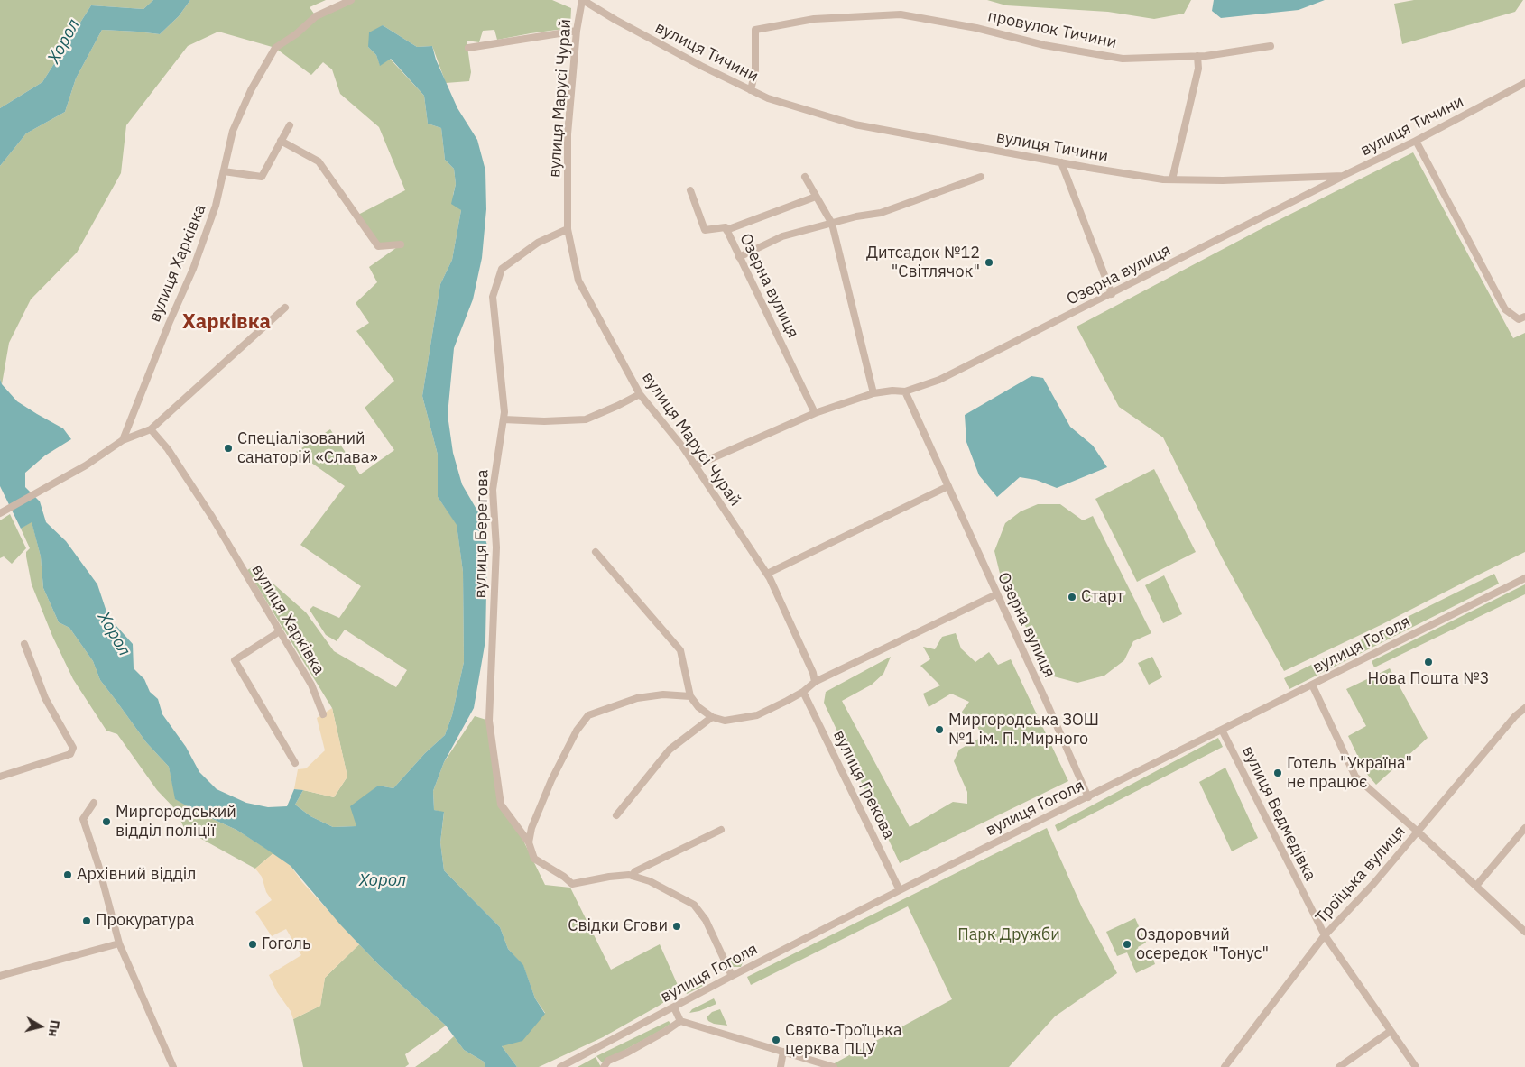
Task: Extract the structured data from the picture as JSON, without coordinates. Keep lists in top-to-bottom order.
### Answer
{
  "streets": {
    "street": [
      "провулок Тичини",
      "вулиця Тичини",
      "вулиця Марусі Чурай",
      "вулиця Харківка",
      "Озерна вулиця",
      "вулиця Берегова",
      "вулиця Гоголя",
      "вулиця Грекова",
      "вулиця Ведмедівка",
      "Троїцька вулиця"
    ]
  },
  "crossings": [
    ["провулок Тичини", "вулиця Тичини"],
    ["вулиця Тичини", "вулиця Марусі Чурай"],
    ["вулиця Тичини", "Озерна вулиця"],
    ["вулиця Марусі Чурай", "Озерна вулиця"],
    ["вулиця Марусі Чурай", "вулиця Берегова"],
    ["Озерна вулиця", "вулиця Гоголя"],
    ["вулиця Гоголя", "вулиця Грекова"],
    ["вулиця Гоголя", "вулиця Ведмедівка"],
    ["вулиця Ведмедівка", "Троїцька вулиця"]
  ],
  "districts": ["Харківка"],
  "water": ["Хорол"],
  "parks": ["Парк Дружби"],
  "places": [
    "Дитсадок №12 \"Світлячок\"",
    "Спеціалізований санаторій «Слава»",
    "Старт",
    "Нова Пошта №3",
    "Миргородська ЗОШ №1 ім. П. Мирного",
    "Готель \"Україна\" не працює",
    "Миргородський відділ поліції",
    "Архівний відділ",
    "Прокуратура",
    "Свідки Єгови",
    "Гоголь",
    "Оздоровчий осередок \"Тонус\"",
    "Свято-Троїцька церква ПЦУ"
  ],
  "north": "right"
}
